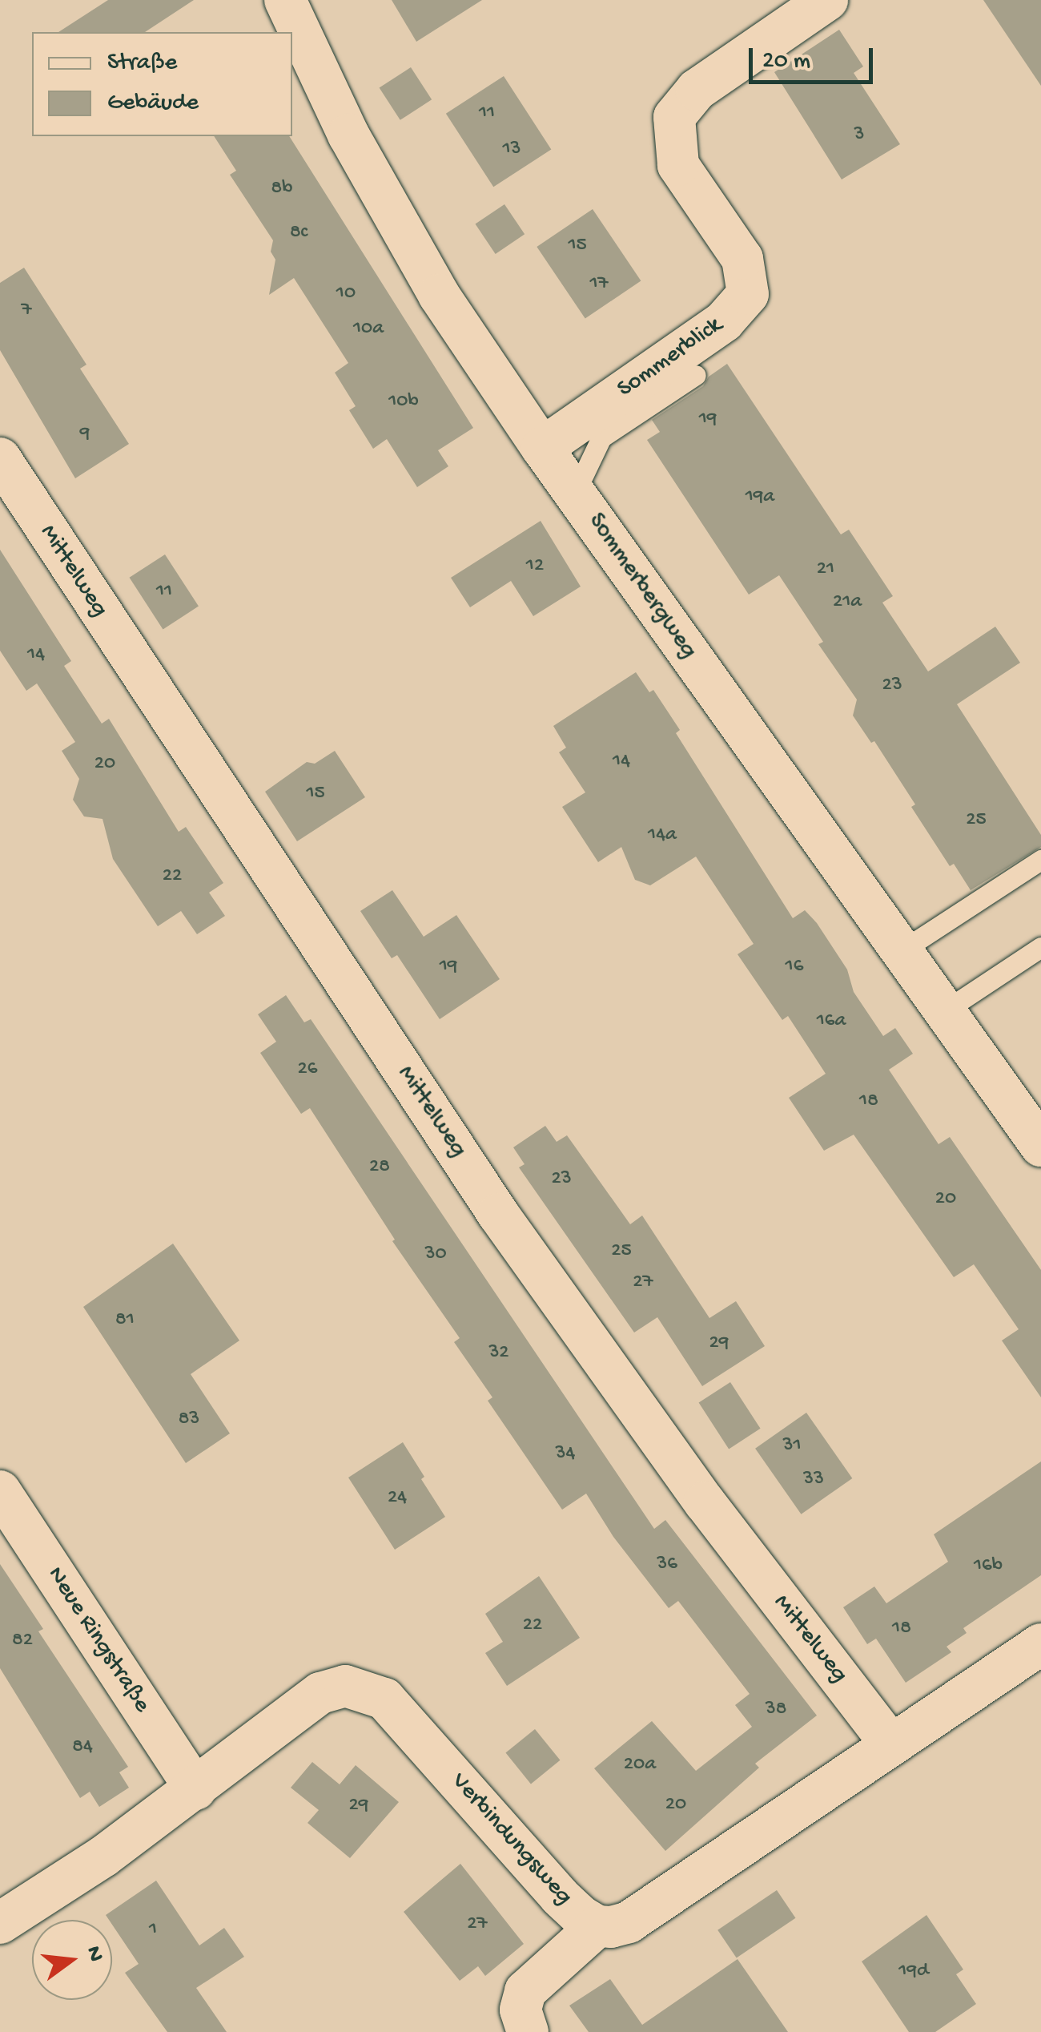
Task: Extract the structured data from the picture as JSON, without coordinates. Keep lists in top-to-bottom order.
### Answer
{
  "streets": {
    "street": [
      "Sommerblick",
      "Mittelweg",
      "Sommerbergweg",
      "Neue Ringstraße",
      "Verbindungsweg"
    ]
  },
  "crossings": [
    ["Sommerblick", "Sommerbergweg"],
    ["Neue Ringstraße", "Verbindungsweg"]
  ],
  "house_numbers": [
    "11",
    "3",
    "13",
    "8b",
    "8c",
    "15",
    "17",
    "10",
    "7",
    "10a",
    "10b",
    "19",
    "9",
    "19a",
    "12",
    "21",
    "11",
    "21a",
    "14",
    "23",
    "14",
    "20",
    "15",
    "25",
    "14a",
    "22",
    "19",
    "16",
    "16a",
    "26",
    "18",
    "28",
    "23",
    "20",
    "25",
    "30",
    "27",
    "81",
    "29",
    "32",
    "83",
    "31",
    "34",
    "33",
    "24",
    "36",
    "16b",
    "22",
    "18",
    "82",
    "38",
    "84",
    "20a",
    "20",
    "29",
    "27",
    "1",
    "19d"
  ],
  "legend": ["Straße", "Gebäude"],
  "scale_bar": "20 m",
  "north": "right"
}
